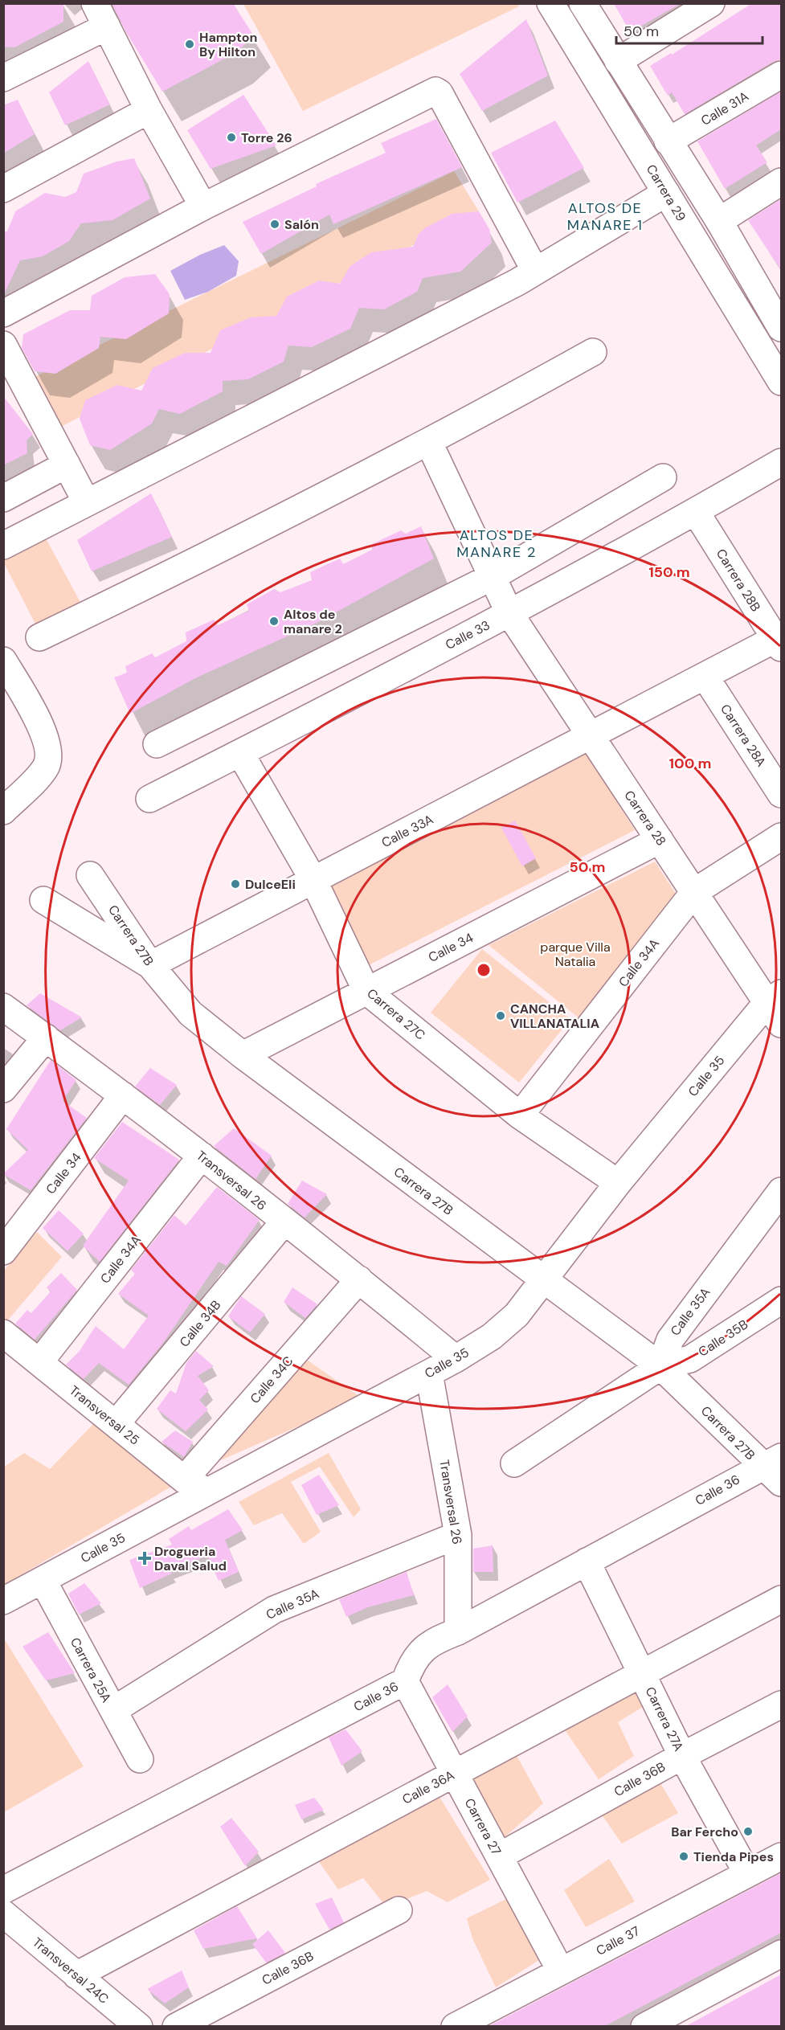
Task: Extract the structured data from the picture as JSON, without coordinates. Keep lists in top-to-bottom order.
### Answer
{
  "streets": {
    "street": [
      "Calle 31A",
      "Carrera 29",
      "Carrera 28B",
      "Calle 33",
      "Carrera 28A",
      "Carrera 28",
      "Calle 33A",
      "Carrera 27B",
      "Calle 34",
      "Calle 34A",
      "Carrera 27C",
      "Calle 35",
      "Transversal 26",
      "Calle 35A",
      "Calle 34B",
      "Calle 35B",
      "Calle 34C",
      "Transversal 25",
      "Calle 36",
      "Carrera 25A",
      "Carrera 27A",
      "Calle 36B",
      "Calle 36A",
      "Carrera 27",
      "Calle 37",
      "Transversal 24C"
    ]
  },
  "crossings": [
    ["Carrera 28B", "Calle 33"],
    ["Carrera 28B", "Calle 33A"],
    ["Calle 33", "Carrera 28"],
    ["Calle 33", "Carrera 27C"],
    ["Carrera 28A", "Calle 33A"],
    ["Carrera 28", "Calle 33A"],
    ["Carrera 28", "Calle 34"],
    ["Carrera 28", "Calle 34A"],
    ["Carrera 28", "Calle 35"],
    ["Calle 33A", "Carrera 27B"],
    ["Calle 33A", "Carrera 27C"],
    ["Carrera 27B", "Calle 34"],
    ["Carrera 27B", "Calle 35"],
    ["Carrera 27B", "Calle 35A"],
    ["Carrera 27B", "Calle 35B"],
    ["Carrera 27B", "Calle 36"],
    ["Calle 34", "Carrera 27C"],
    ["Calle 34", "Transversal 26"],
    ["Calle 34A", "Carrera 27C"],
    ["Calle 34A", "Transversal 26"],
    ["Calle 34A", "Transversal 25"],
    ["Carrera 27C", "Calle 35"],
    ["Calle 35", "Transversal 26"],
    ["Calle 35", "Transversal 25"],
    ["Calle 35", "Carrera 25A"],
    ["Transversal 26", "Calle 35A"],
    ["Transversal 26", "Calle 34B"],
    ["Transversal 26", "Calle 34C"],
    ["Transversal 26", "Calle 36"],
    ["Calle 35A", "Calle 35B"],
    ["Calle 35A", "Carrera 25A"],
    ["Calle 34B", "Transversal 25"],
    ["Calle 34C", "Transversal 25"],
    ["Calle 36", "Carrera 27A"],
    ["Calle 36", "Carrera 27"],
    ["Carrera 27A", "Calle 36B"],
    ["Carrera 27A", "Calle 36A"],
    ["Carrera 27A", "Calle 37"],
    ["Calle 36B", "Carrera 27"],
    ["Calle 36A", "Carrera 27"],
    ["Calle 36A", "Transversal 24C"],
    ["Carrera 27", "Calle 37"]
  ],
  "districts": ["ALTOS DE MANARE 1", "ALTOS DE MANARE 2"],
  "parks": ["parque Villa Natalia"],
  "places": {
    "other": [
      "Hampton By Hilton",
      "Torre 26",
      "Salón",
      "Altos de manare 2",
      "DulceEli",
      "CANCHA VILLANATALIA",
      "Bar Fercho",
      "Tienda Pipes"
    ],
    "health": ["Drogueria Daval Salud"]
  },
  "scale_bar": "50 m",
  "rings": ["150 m", "100 m", "50 m"]
}
